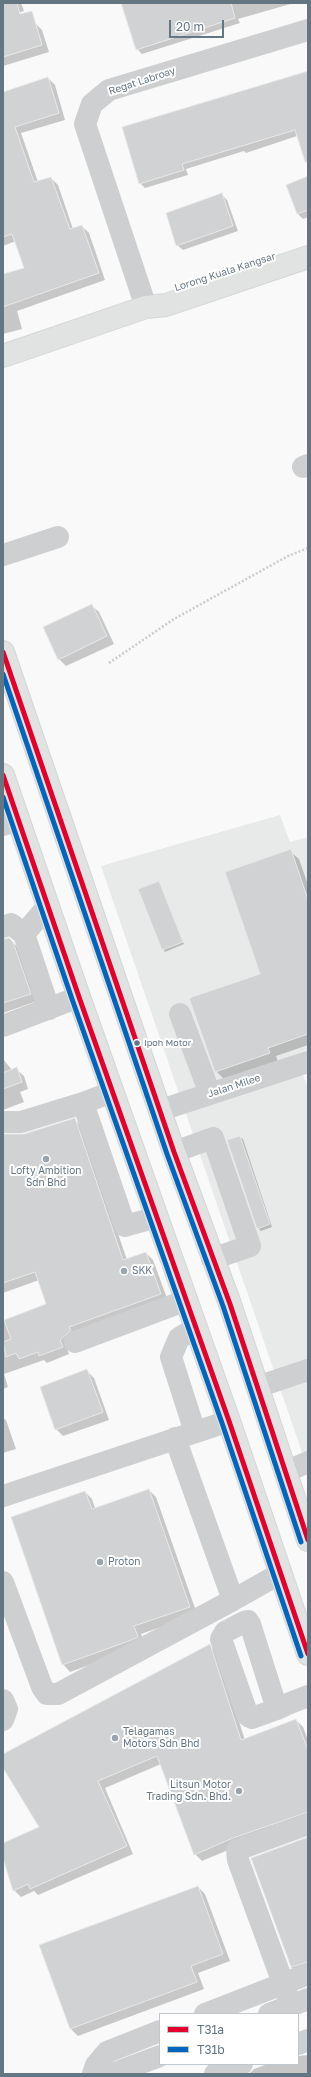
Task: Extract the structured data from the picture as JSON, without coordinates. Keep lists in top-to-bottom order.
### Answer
{
  "streets": {
    "main road": ["Lorong Kuala Kangsar"],
    "street": ["Regat Labroay", "Jalan Milee"]
  },
  "crossings": [
    ["Regat Labroay", "Lorong Kuala Kangsar"]
  ],
  "places": [
    "Ipoh Motor",
    "Lofty Ambition Sdn Bhd",
    "SKK",
    "Proton",
    "Telagamas Motors Sdn Bhd",
    "Litsun Motor Trading Sdn. Bhd."
  ],
  "lines": ["transit line T31a", "transit line T31b"],
  "legend": ["T31a", "T31b"],
  "scale_bar": "20 m"
}
